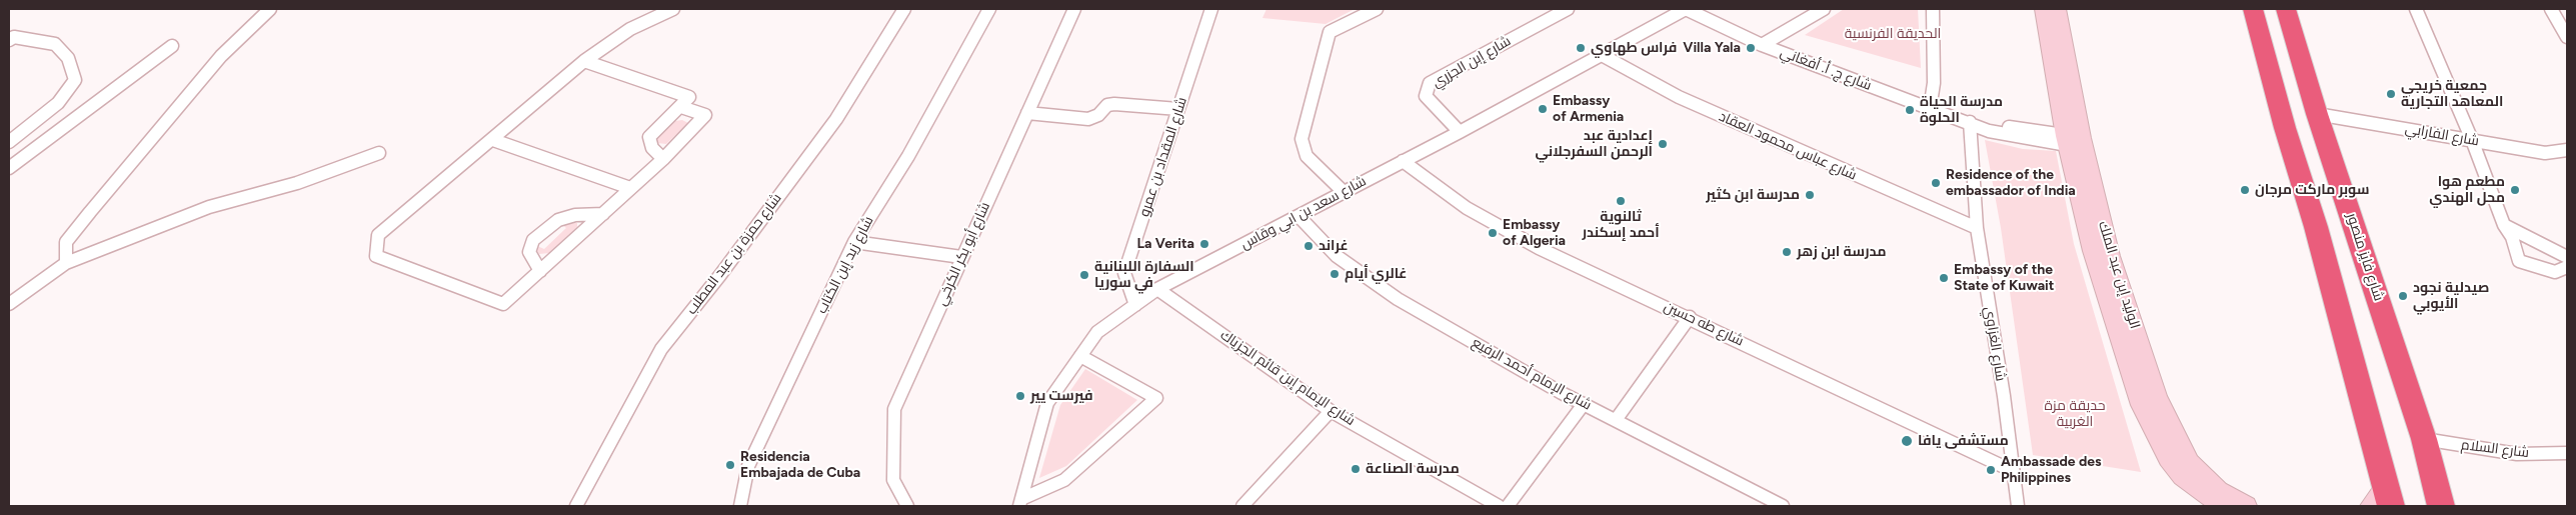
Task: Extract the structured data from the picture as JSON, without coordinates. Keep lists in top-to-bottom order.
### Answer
{
  "streets": {
    "highway": ["شارع فايز منصور"],
    "main road": ["الوليد إبن عبد الملك"],
    "street": [
      "شارع إبن الجزري",
      "شارع ج. أ. أفغاني",
      "شارع الفارابي",
      "شارع عباس محمود العقاد",
      "شارع المقداد بن عمرو",
      "شارع سعد بن ابي وقاس",
      "شارع حمزة بن عبد المطلب",
      "شارع أبو بكر الكرخي",
      "شارع زيد إبن الكتاب",
      "شارع طه حسين",
      "شارع الغزاوي",
      "شارع الإمام أحمد الرفيع",
      "شارع الإمام إبن قائم الجزياك",
      "شارع السلام"
    ]
  },
  "crossings": [
    ["شارع إبن الجزري", "شارع سعد بن ابي وقاس"],
    ["شارع ج. أ. أفغاني", "شارع سعد بن ابي وقاس"],
    ["شارع ج. أ. أفغاني", "الوليد إبن عبد الملك"],
    ["شارع ج. أ. أفغاني", "شارع الغزاوي"],
    ["شارع الفارابي", "شارع فايز منصور"],
    ["شارع عباس محمود العقاد", "شارع سعد بن ابي وقاس"],
    ["شارع عباس محمود العقاد", "شارع الغزاوي"],
    ["شارع المقداد بن عمرو", "شارع سعد بن ابي وقاس"],
    ["شارع سعد بن ابي وقاس", "شارع طه حسين"],
    ["شارع سعد بن ابي وقاس", "شارع الإمام أحمد الرفيع"],
    ["شارع سعد بن ابي وقاس", "شارع الإمام إبن قائم الجزياك"],
    ["شارع فايز منصور", "شارع السلام"],
    ["شارع طه حسين", "شارع الغزاوي"]
  ],
  "parks": ["الحديقة الفرنسية", "حديقة مزة الغربية"],
  "places": [
    "فراس طهاوي",
    "Villa Yala",
    "جمعية خريجي المعاهد التجارية",
    "Embassy of Armenia",
    "مدرسة الحياة الحلوة",
    "إعدادية عبد الرحمن السفرجلاني",
    "Residence of the embassador of India",
    "سوبر ماركت مرجان",
    "مطعم هوا محل الهندي",
    "مدرسة ابن كثير",
    "ثالنوية أحمد إسكندر",
    "Embassy of Algeria",
    "La Verita",
    "غراند",
    "مدرسة ابن زهر",
    "غالري أيام",
    "السفارة اللبنانية في سوريا",
    "Embassy of the State of Kuwait",
    "صيدلية نجود الأيوبي",
    "فيرست يير",
    "مستشفى يافا",
    "Residencia Embajada de Cuba",
    "مدرسة الصناعة",
    "Ambassade des Philippines"
  ]
}
